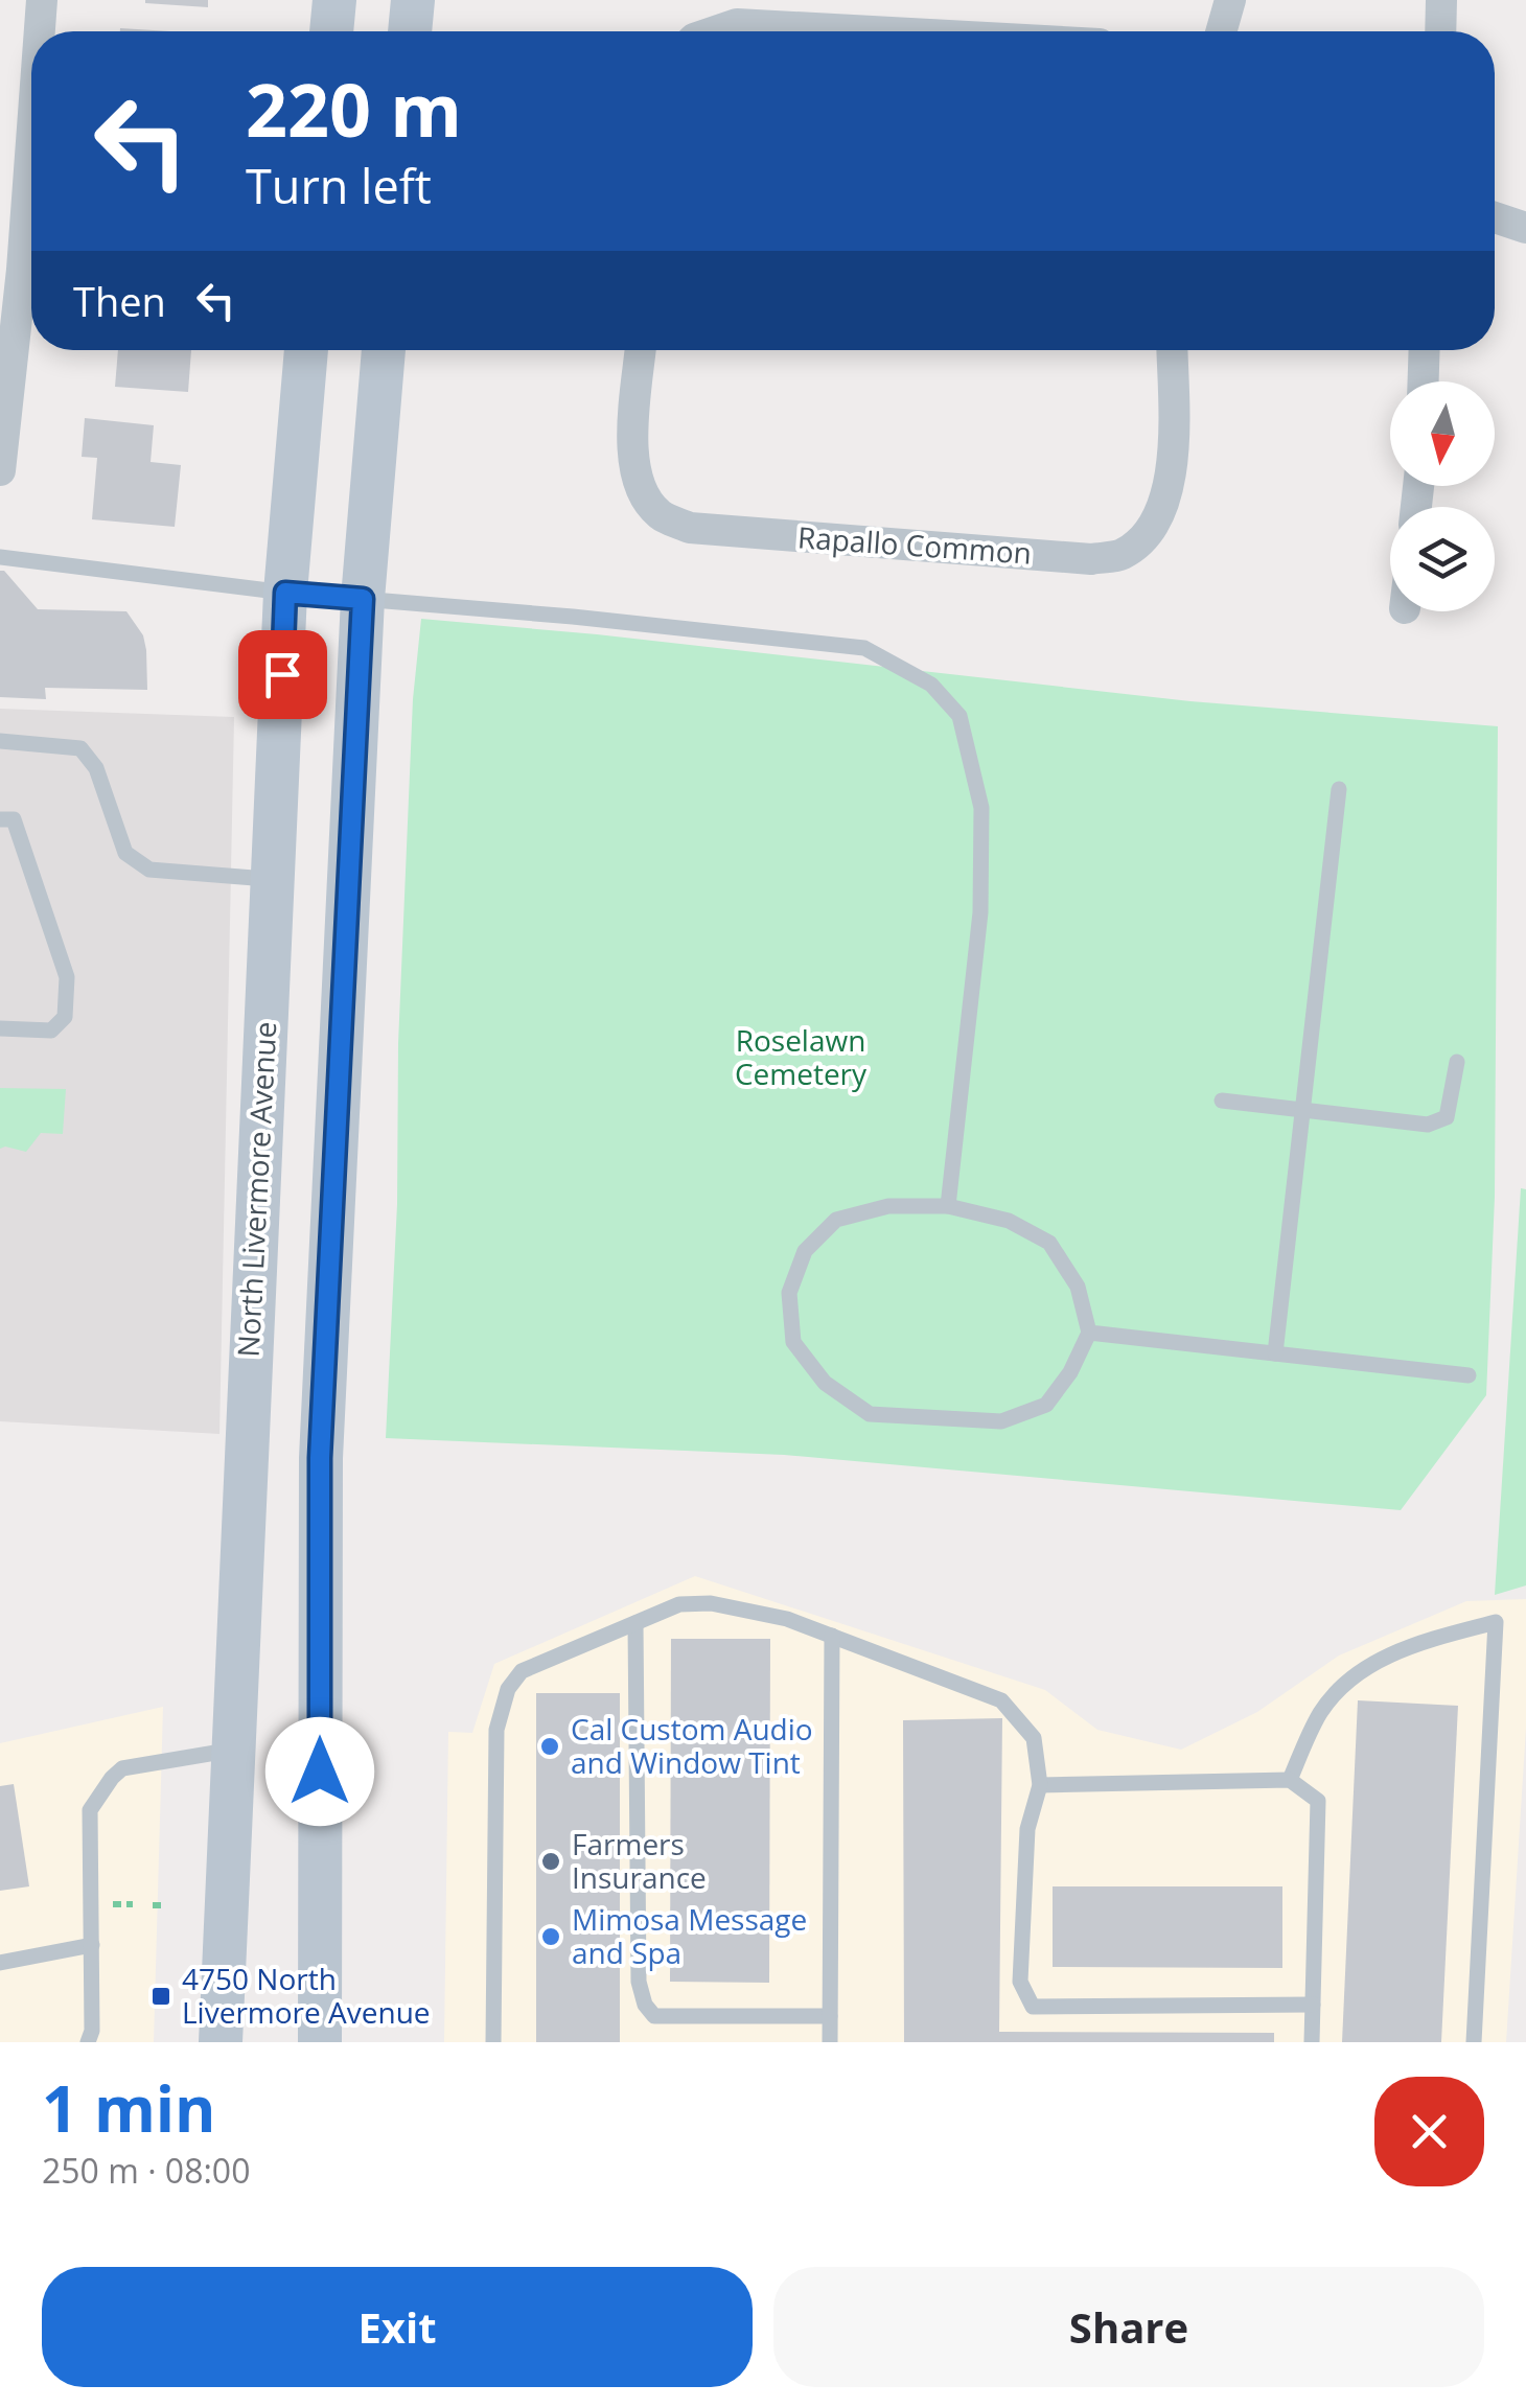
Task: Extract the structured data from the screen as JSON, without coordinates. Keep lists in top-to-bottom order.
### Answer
{
  "streets": {
    "main road": ["North Livermore Avenue"],
    "street": ["Rapallo Common"]
  },
  "parks": ["Roselawn Cemetery"],
  "places": {
    "other": ["Cal Custom Audio and Window Tint", "Farmers Insurance", "Mimosa Message and Spa"],
    "transit": ["4750 North Livermore Avenue"]
  },
  "north": "bottom",
  "page": {
    "turn": ["220 m", "Turn left"],
    "then": "Then",
    "heading": ["1 min", "250 m · 08:00"],
    "buttons": ["Exit", "Share"]
  }
}
